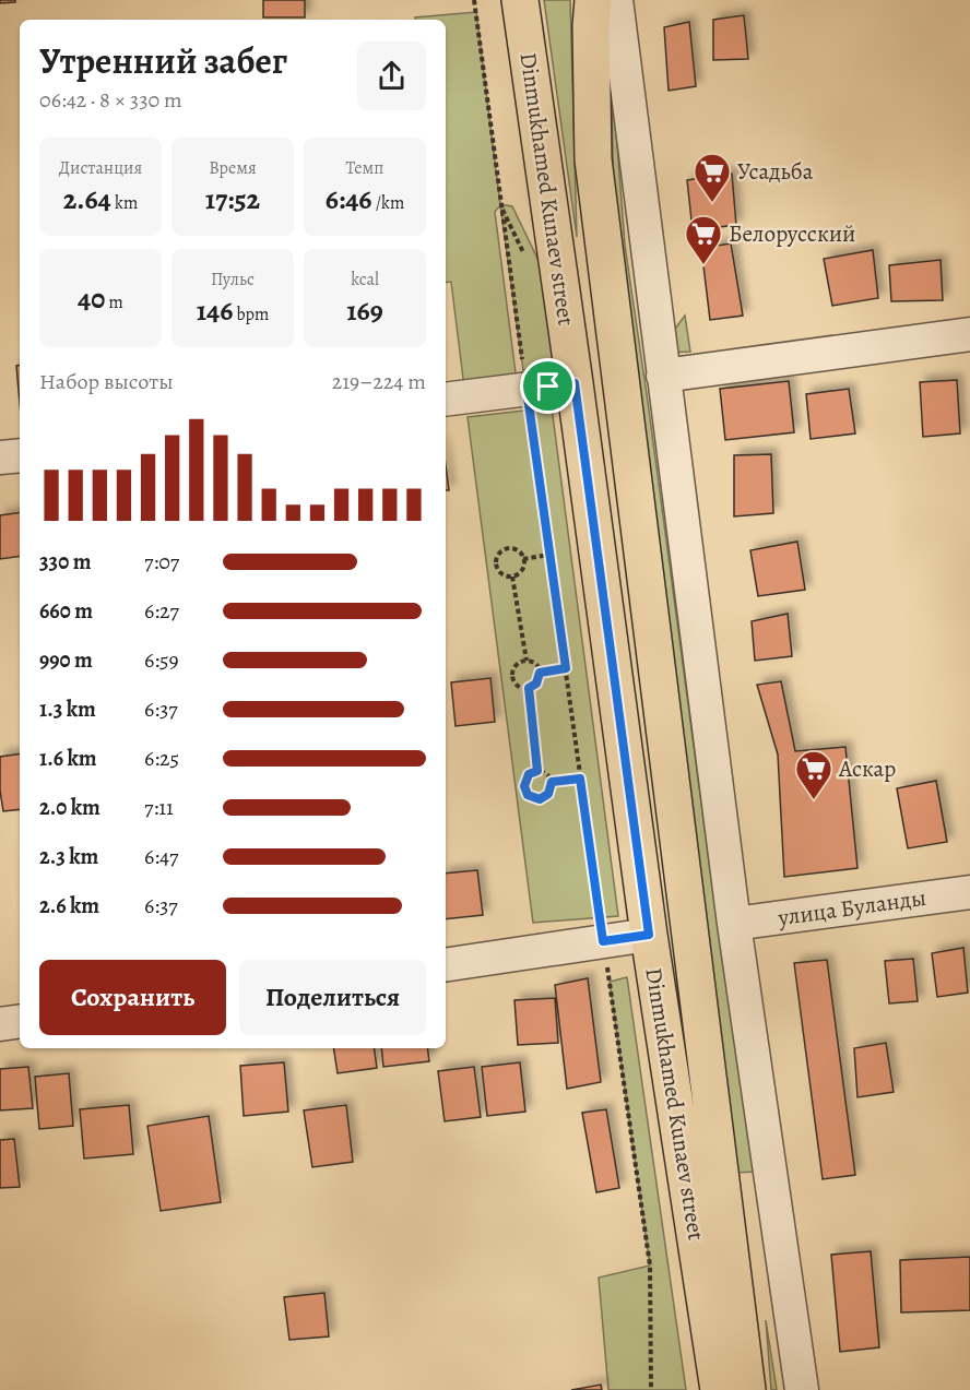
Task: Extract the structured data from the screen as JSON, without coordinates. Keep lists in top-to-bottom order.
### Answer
{
  "streets": {
    "main road": ["Dinmukhamed Kunaev street"],
    "street": ["улица Буланды"]
  },
  "places": {
    "supermarket": ["Усадьба", "Белорусский", "Аскар"]
  },
  "page": {
    "heading": ["Утренний забег", "06:42 · 8 × 330 m"],
    "stats": [
      ["Дистанция", "2.64 km"],
      ["Время", "17:52"],
      ["Темп", "6:46 /km"],
      ["40 m"],
      ["Пульс", "146 bpm"],
      ["kcal", "169"]
    ],
    "chart": ["Набор высоты", "219–224 m"],
    "list": [
      {
        "name": "330 m",
        "note": "7:07"
      },
      {
        "name": "660 m",
        "note": "6:27"
      },
      {
        "name": "990 m",
        "note": "6:59"
      },
      {
        "name": "1.3 km",
        "note": "6:37"
      },
      {
        "name": "1.6 km",
        "note": "6:25"
      },
      {
        "name": "2.0 km",
        "note": "7:11"
      },
      {
        "name": "2.3 km",
        "note": "6:47"
      },
      {
        "name": "2.6 km",
        "note": "6:37"
      }
    ],
    "buttons": ["Сохранить", "Поделиться"]
  }
}
